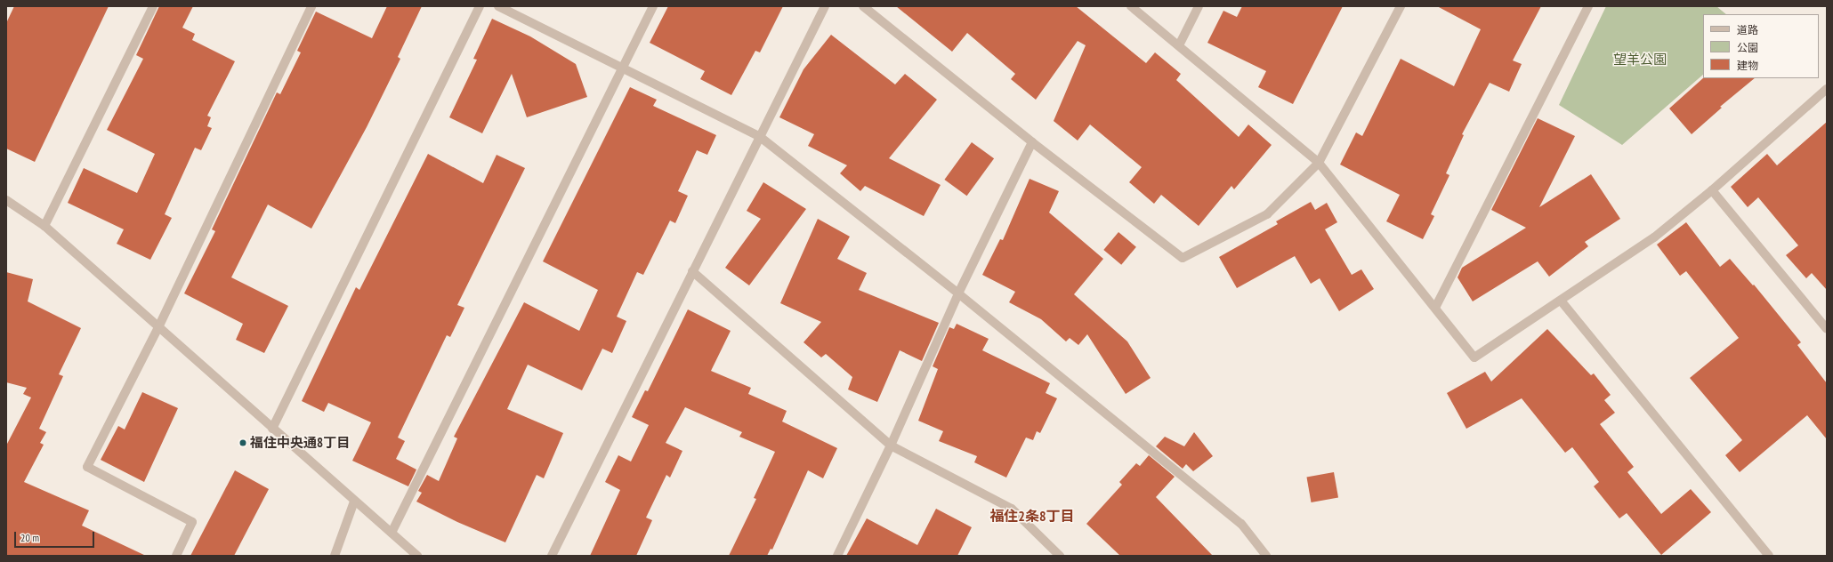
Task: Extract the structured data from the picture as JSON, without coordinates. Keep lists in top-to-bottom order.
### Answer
{
  "districts": ["福住2条8丁目"],
  "parks": ["望羊公園"],
  "places": ["福住中央通8丁目"],
  "legend": ["道路", "公園", "建物"],
  "scale_bar": "20 m"
}
